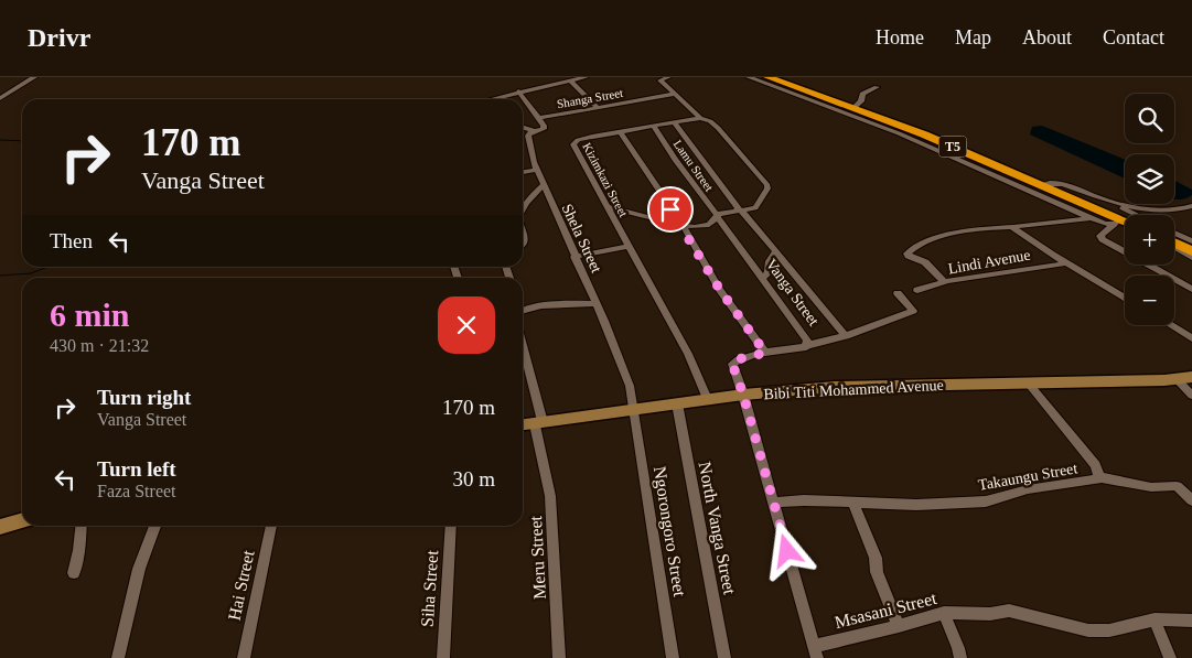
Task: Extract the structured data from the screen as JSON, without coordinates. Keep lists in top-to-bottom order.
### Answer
{
  "streets": {
    "highway": ["T5"],
    "street": [
      "Shanga Street",
      "Lamu Street",
      "Kizimkazi Street",
      "Shela Street",
      "Lindi Avenue",
      "Vanga Street",
      "Bibi Titi Mohammed Avenue",
      "Takaungu Street",
      "North Vanga Street",
      "Ngorongoro Street",
      "Meru Street",
      "Hai Street",
      "Siha Street",
      "Msasani Street"
    ]
  },
  "crossings": [
    ["Shanga Street", "Shela Street"],
    ["Lamu Street", "Kizimkazi Street"],
    ["Lamu Street", "Vanga Street"],
    ["Kizimkazi Street", "Bibi Titi Mohammed Avenue"],
    ["Shela Street", "Bibi Titi Mohammed Avenue"],
    ["Shela Street", "Ngorongoro Street"],
    ["Vanga Street", "Bibi Titi Mohammed Avenue"],
    ["Vanga Street", "Takaungu Street"],
    ["Vanga Street", "Msasani Street"],
    ["Bibi Titi Mohammed Avenue", "Takaungu Street"],
    ["Bibi Titi Mohammed Avenue", "North Vanga Street"],
    ["Bibi Titi Mohammed Avenue", "Ngorongoro Street"],
    ["Bibi Titi Mohammed Avenue", "Meru Street"]
  ],
  "page": {
    "header": "Drivr",
    "nav": [
      "Home",
      "Map",
      "About",
      "Contact"
    ],
    "map_buttons": ["+", "−"],
    "turn": ["170 m", "Vanga Street"],
    "then": "Then",
    "heading": ["6 min", "430 m · 21:32"],
    "list": [
      {
        "name": "Turn right",
        "note": "Vanga Street",
        "value": "170 m"
      },
      {
        "name": "Turn left",
        "note": "Faza Street",
        "value": "30 m"
      }
    ]
  }
}
